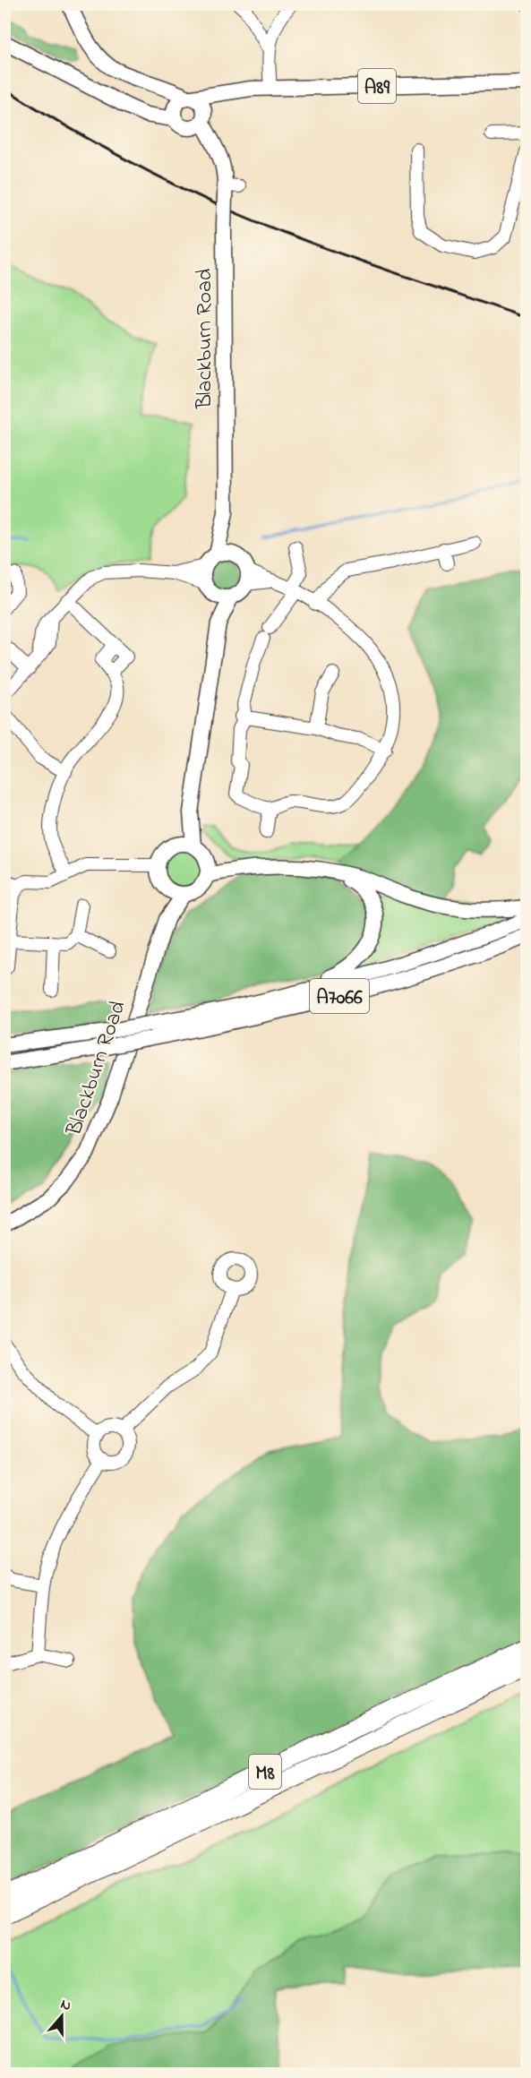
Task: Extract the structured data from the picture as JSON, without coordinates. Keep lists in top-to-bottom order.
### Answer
{
  "streets": {
    "highway": ["M8"],
    "main road": ["A89", "Blackburn Road", "A7066"]
  },
  "crossings": [
    ["A89", "Blackburn Road"]
  ],
  "north": "top"
}
